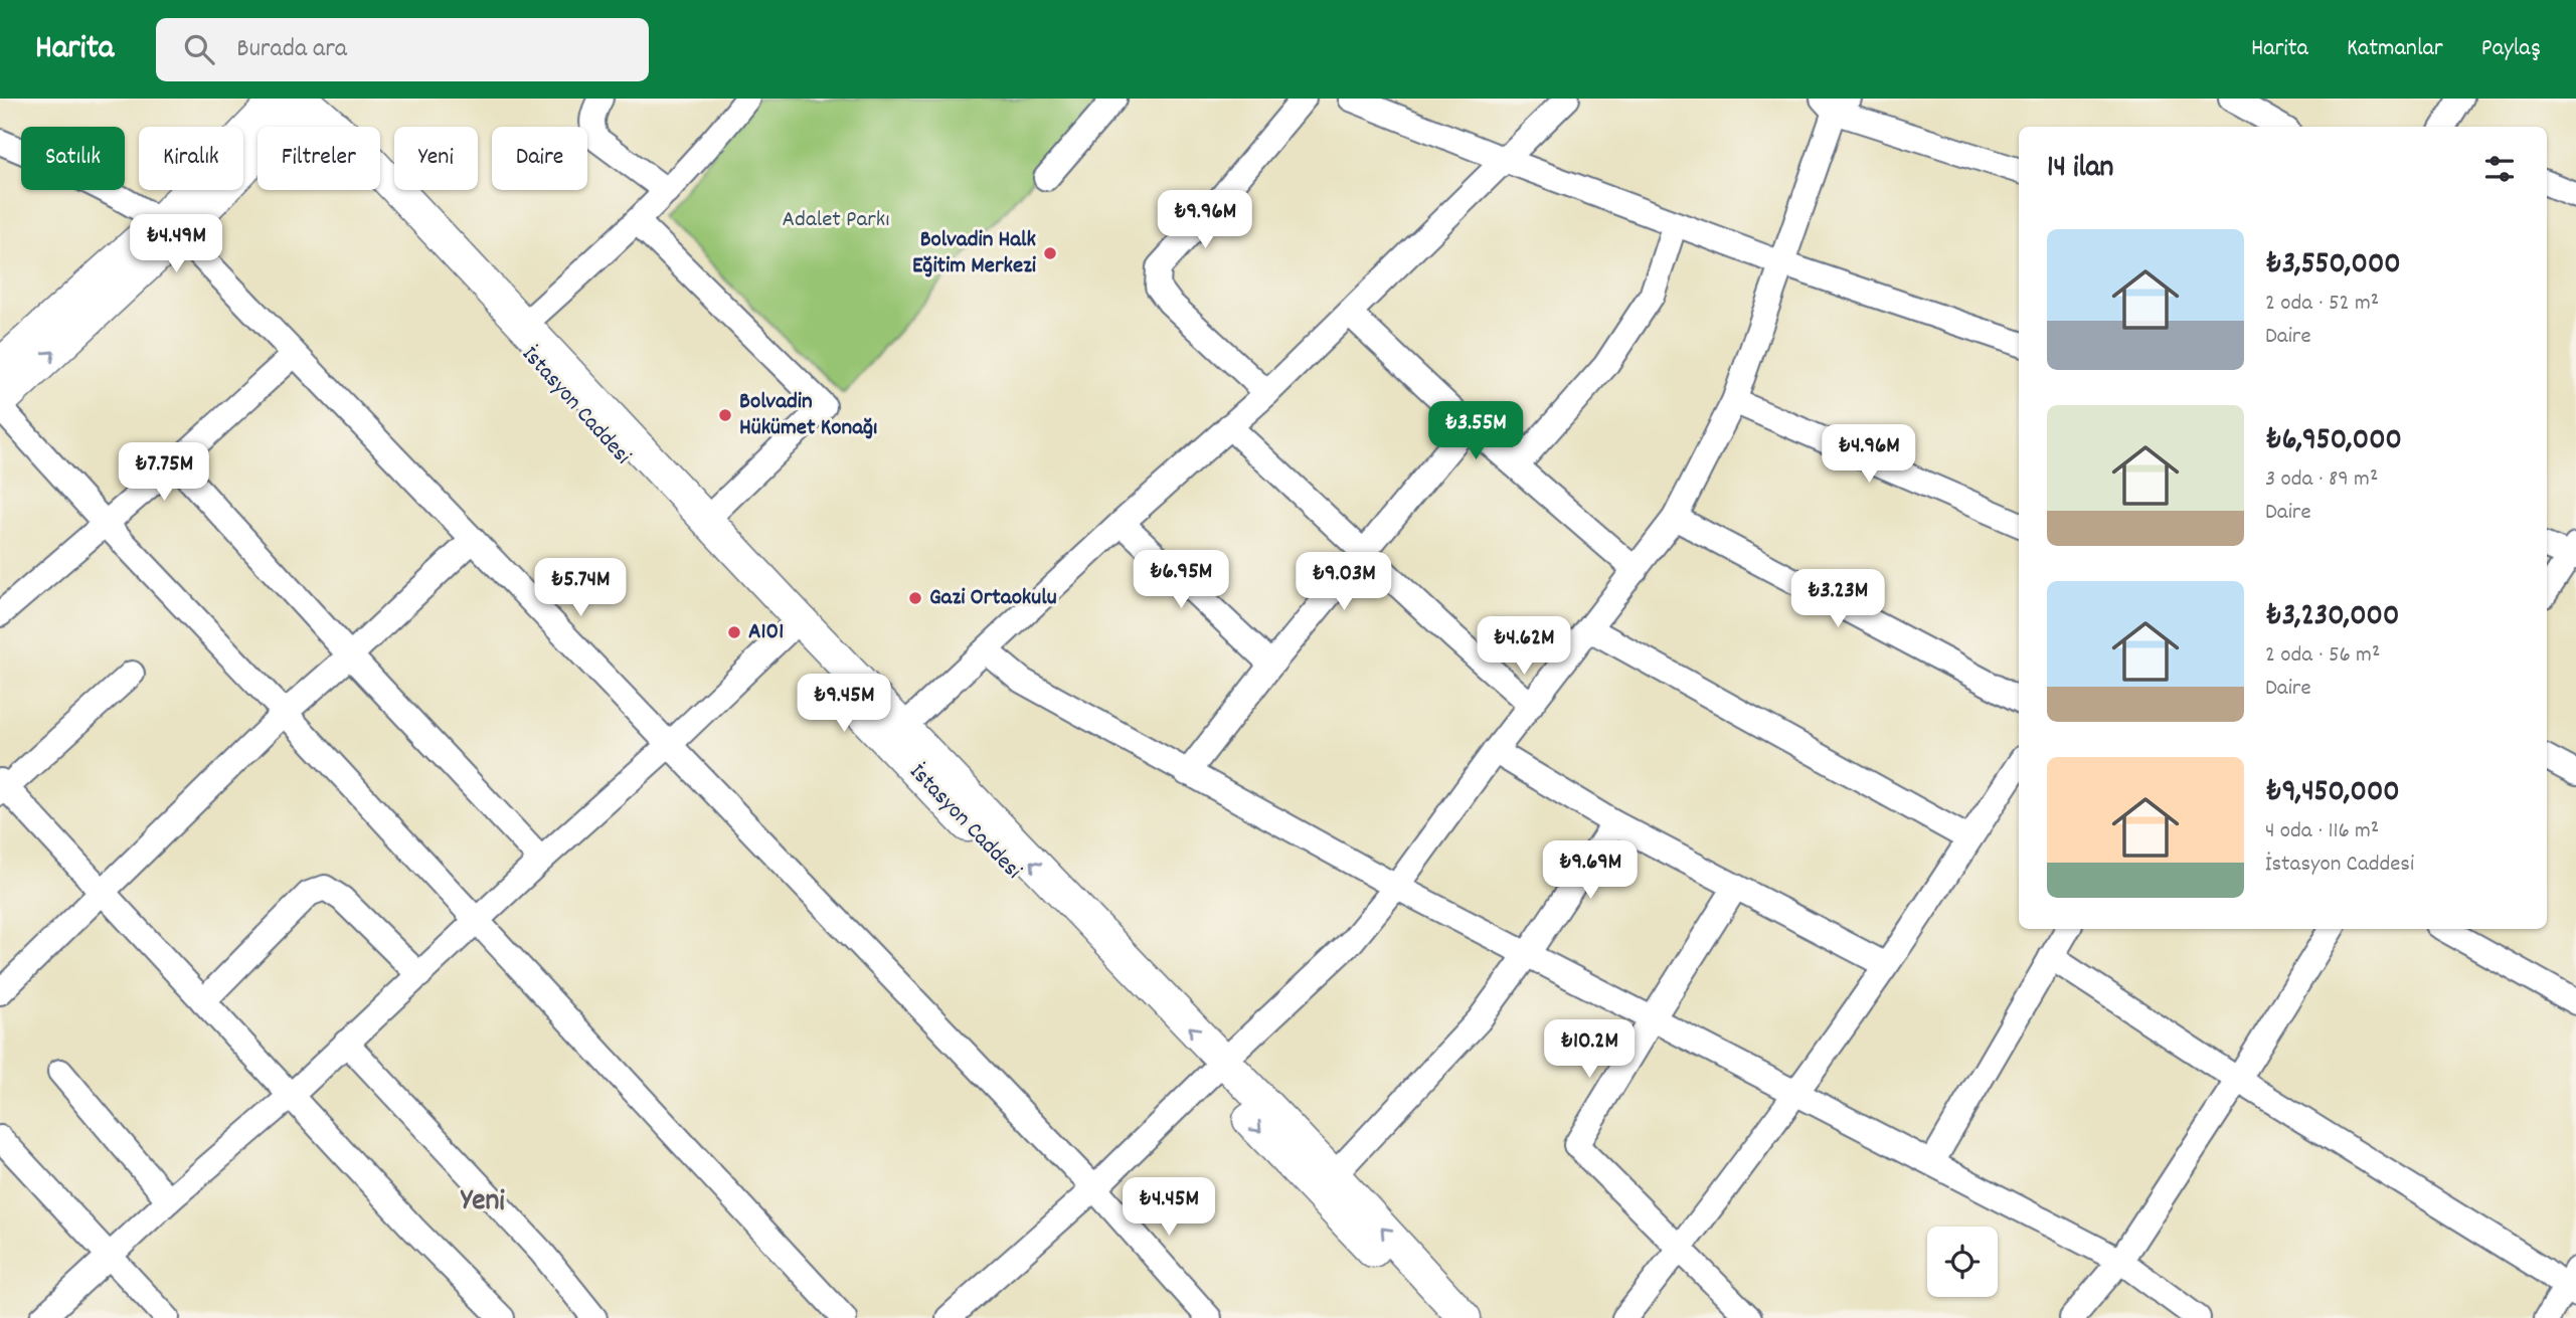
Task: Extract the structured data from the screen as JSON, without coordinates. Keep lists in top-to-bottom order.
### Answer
{
  "streets": {
    "main road": ["İstasyon Caddesi"]
  },
  "districts": ["Yeni"],
  "parks": ["Adalet Parkı"],
  "places": [
    "Bolvadin Halk Eğitim Merkezi",
    "Bolvadin Hükümet Konağı",
    "Gazi Ortaokulu",
    "A101"
  ],
  "page": {
    "header": "Harita",
    "search": "Burada ara",
    "nav": ["Harita", "Katmanlar", "Paylaş"],
    "chip": [
      "Satılık",
      "Kiralık",
      "Filtreler",
      "Yeni",
      "Daire"
    ],
    "heading": "14 ilan",
    "price": [
      "₺9.96M",
      "₺4.49M",
      "₺3.55M",
      "₺4.96M",
      "₺7.75M",
      "₺6.95M",
      "₺9.03M",
      "₺5.74M",
      "₺3.23M",
      "₺4.62M",
      "₺9.45M",
      "₺9.69M",
      "₺10.2M",
      "₺4.45M"
    ],
    "list": [
      {
        "name": "₺3,550,000",
        "note": "2 oda · 52 m² · Daire"
      },
      {
        "name": "₺6,950,000",
        "note": "3 oda · 89 m² · Daire"
      },
      {
        "name": "₺3,230,000",
        "note": "2 oda · 56 m² · Daire"
      },
      {
        "name": "₺9,450,000",
        "note": "4 oda · 116 m² · İstasyon Caddesi"
      }
    ]
  }
}
